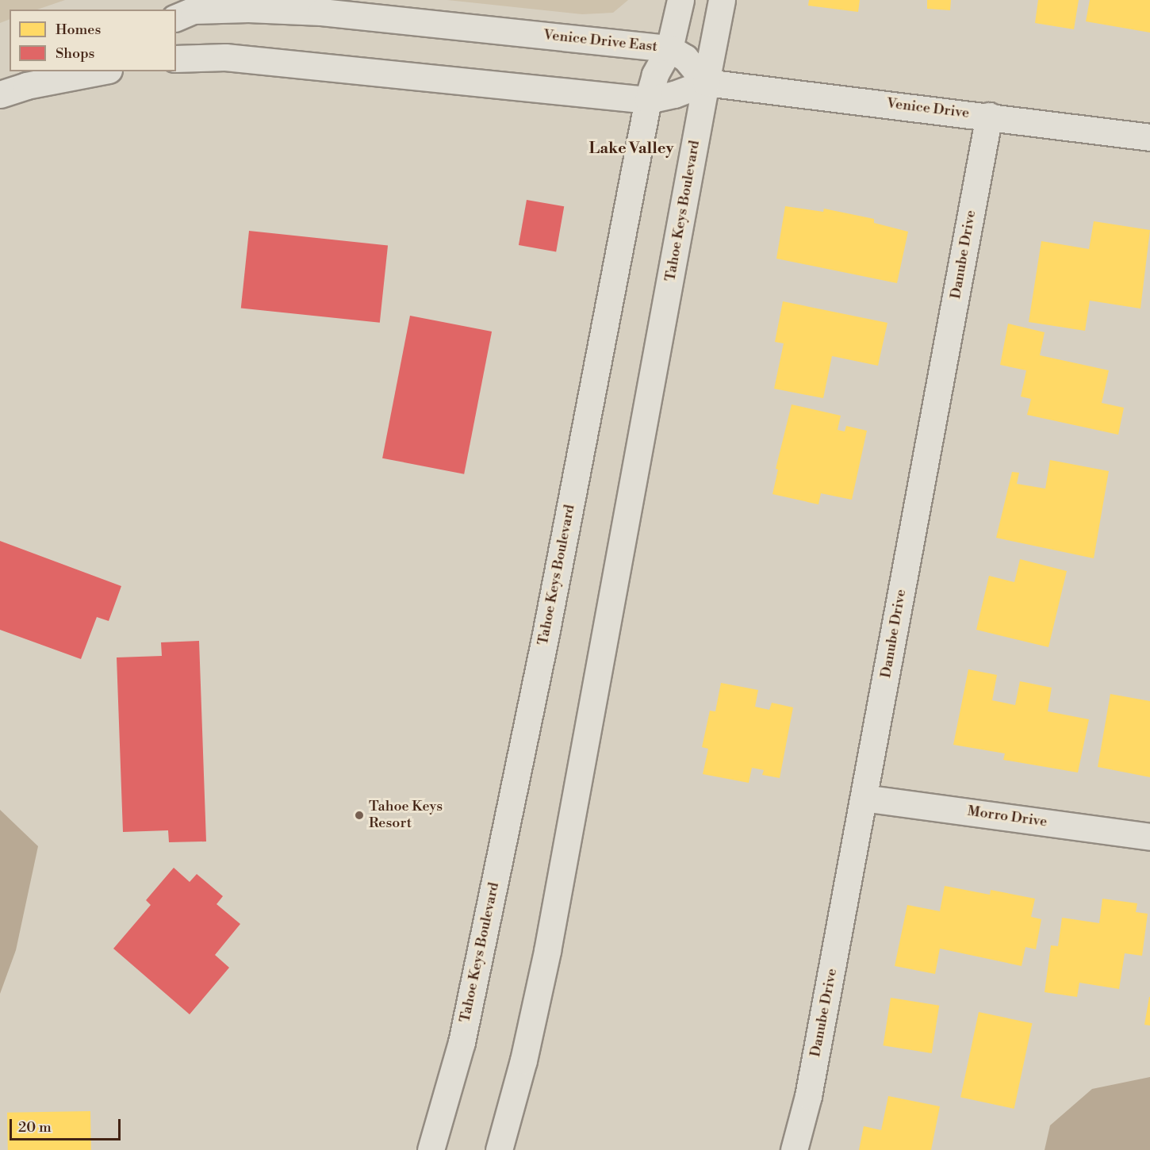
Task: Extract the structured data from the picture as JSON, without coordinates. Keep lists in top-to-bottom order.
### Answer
{
  "streets": {
    "street": [
      "Venice Drive East",
      "Venice Drive",
      "Tahoe Keys Boulevard",
      "Danube Drive",
      "Morro Drive"
    ]
  },
  "crossings": [
    ["Venice Drive East", "Venice Drive"],
    ["Venice Drive East", "Tahoe Keys Boulevard"],
    ["Venice Drive", "Tahoe Keys Boulevard"],
    ["Venice Drive", "Danube Drive"],
    ["Danube Drive", "Morro Drive"]
  ],
  "districts": ["Lake Valley"],
  "places": ["Tahoe Keys Resort"],
  "legend": ["Homes", "Shops"],
  "scale_bar": "20 m"
}
